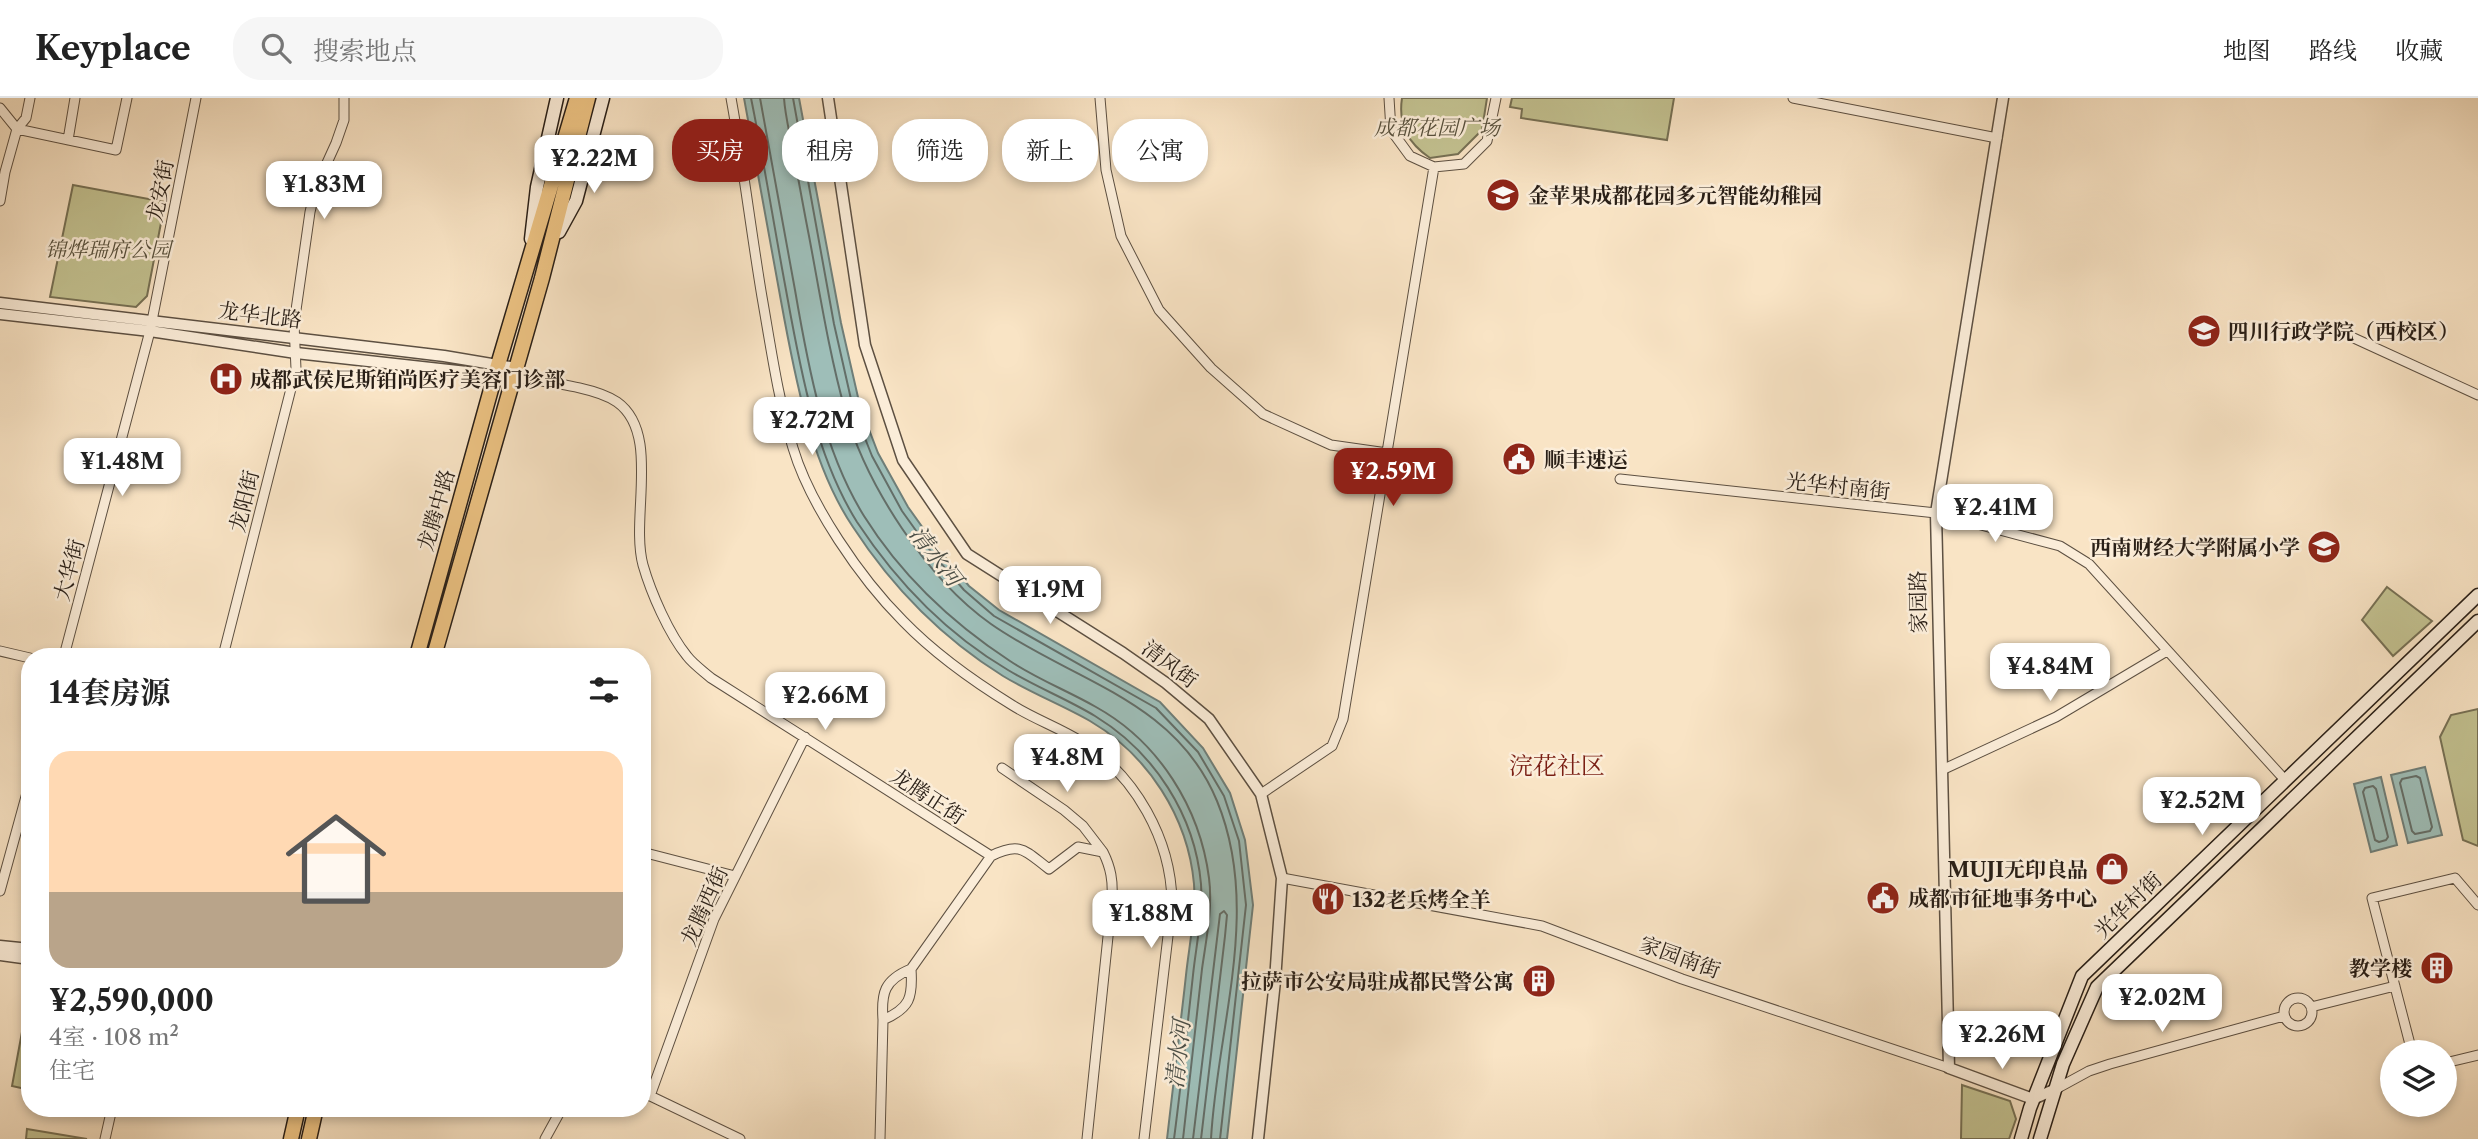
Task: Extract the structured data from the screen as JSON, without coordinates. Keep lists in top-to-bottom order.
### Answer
{
  "streets": {
    "main road": ["龙腾中路", "光华村街"],
    "street": [
      "龙安街",
      "龙华北路",
      "光华村南街",
      "龙阳街",
      "大华街",
      "家园路",
      "清风街",
      "龙腾正街",
      "龙腾西街",
      "家园南街"
    ]
  },
  "crossings": [
    ["龙安街", "龙华北路"],
    ["龙安街", "大华街"],
    ["龙华北路", "龙阳街"],
    ["龙华北路", "龙腾中路"],
    ["龙华北路", "大华街"],
    ["龙华北路", "龙腾正街"],
    ["光华村南街", "家园路"],
    ["光华村南街", "光华村街"],
    ["龙腾中路", "龙腾正街"],
    ["家园路", "家园南街"],
    ["清风街", "家园南街"],
    ["龙腾正街", "龙腾西街"],
    ["光华村街", "家园南街"]
  ],
  "districts": ["浣花社区"],
  "water": ["清水河"],
  "parks": ["成都花园广场", "锦烨瑞府公园"],
  "places": {
    "school or university": ["金苹果成都花园多元智能幼稚园", "四川行政学院（西校区）", "西南财经大学附属小学"],
    "hospital": ["成都武侯尼斯铂尚医疗美容门诊部"],
    "public building": ["顺丰速运", "成都市征地事务中心"],
    "shop": ["MUJI无印良品"],
    "restaurant": ["132老兵烤全羊"],
    "building": ["教学楼", "拉萨市公安局驻成都民警公寓"]
  },
  "page": {
    "header": "Keyplace",
    "search": "搜索地点",
    "nav": ["地图", "路线", "收藏"],
    "chip": [
      "买房",
      "租房",
      "筛选",
      "新上",
      "公寓"
    ],
    "price": [
      "¥2.22M",
      "¥1.83M",
      "¥2.72M",
      "¥1.48M",
      "¥2.59M",
      "¥2.41M",
      "¥1.9M",
      "¥4.84M",
      "¥2.66M",
      "¥4.8M",
      "¥2.52M",
      "¥1.88M",
      "¥2.02M",
      "¥2.26M"
    ],
    "heading": "14套房源",
    "list": [
      {
        "name": "¥2,590,000",
        "note": "4室 · 108 m² · 住宅"
      }
    ]
  }
}
